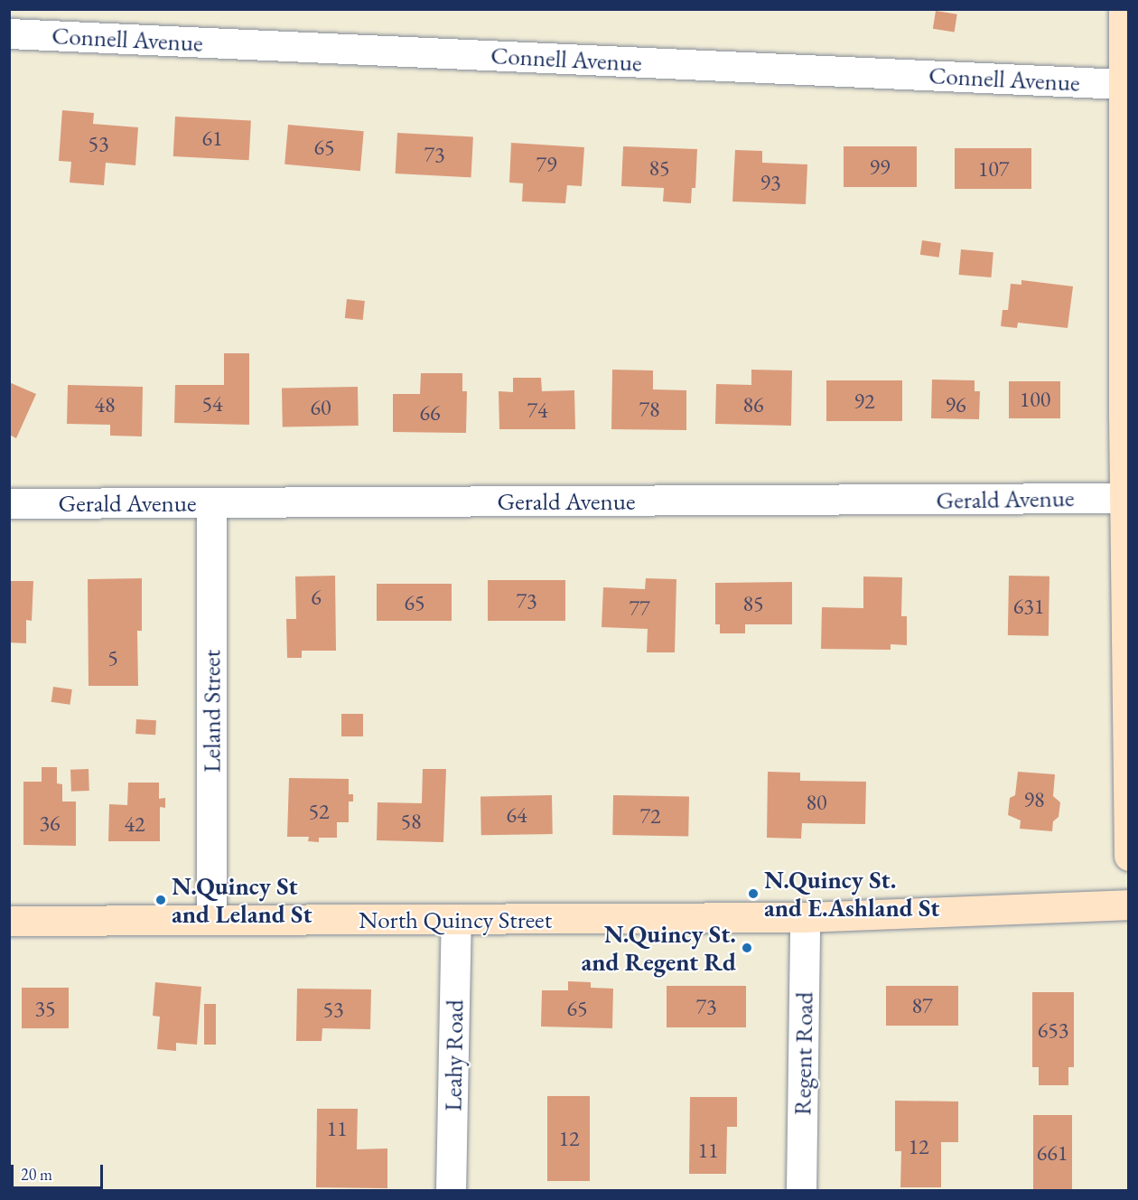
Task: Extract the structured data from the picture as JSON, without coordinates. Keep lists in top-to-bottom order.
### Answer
{
  "streets": {
    "main road": ["North Quincy Street"],
    "street": [
      "Connell Avenue",
      "Gerald Avenue",
      "Leland Street",
      "Regent Road",
      "Leahy Road"
    ]
  },
  "crossings": [
    ["Gerald Avenue", "Leland Street"],
    ["Leland Street", "North Quincy Street"],
    ["North Quincy Street", "Regent Road"],
    ["North Quincy Street", "Leahy Road"]
  ],
  "places": ["N.Quincy St. and E.Ashland St", "N.Quincy St and Leland St", "N.Quincy St. and Regent Rd"],
  "house_numbers": [
    "61",
    "53",
    "65",
    "73",
    "79",
    "99",
    "85",
    "107",
    "93",
    "100",
    "92",
    "54",
    "48",
    "86",
    "96",
    "60",
    "78",
    "74",
    "66",
    "6",
    "73",
    "65",
    "85",
    "631",
    "77",
    "5",
    "98",
    "80",
    "52",
    "64",
    "72",
    "58",
    "36",
    "42",
    "87",
    "73",
    "35",
    "65",
    "53",
    "653",
    "11",
    "12",
    "12",
    "11",
    "661"
  ],
  "scale_bar": "20 m"
}
